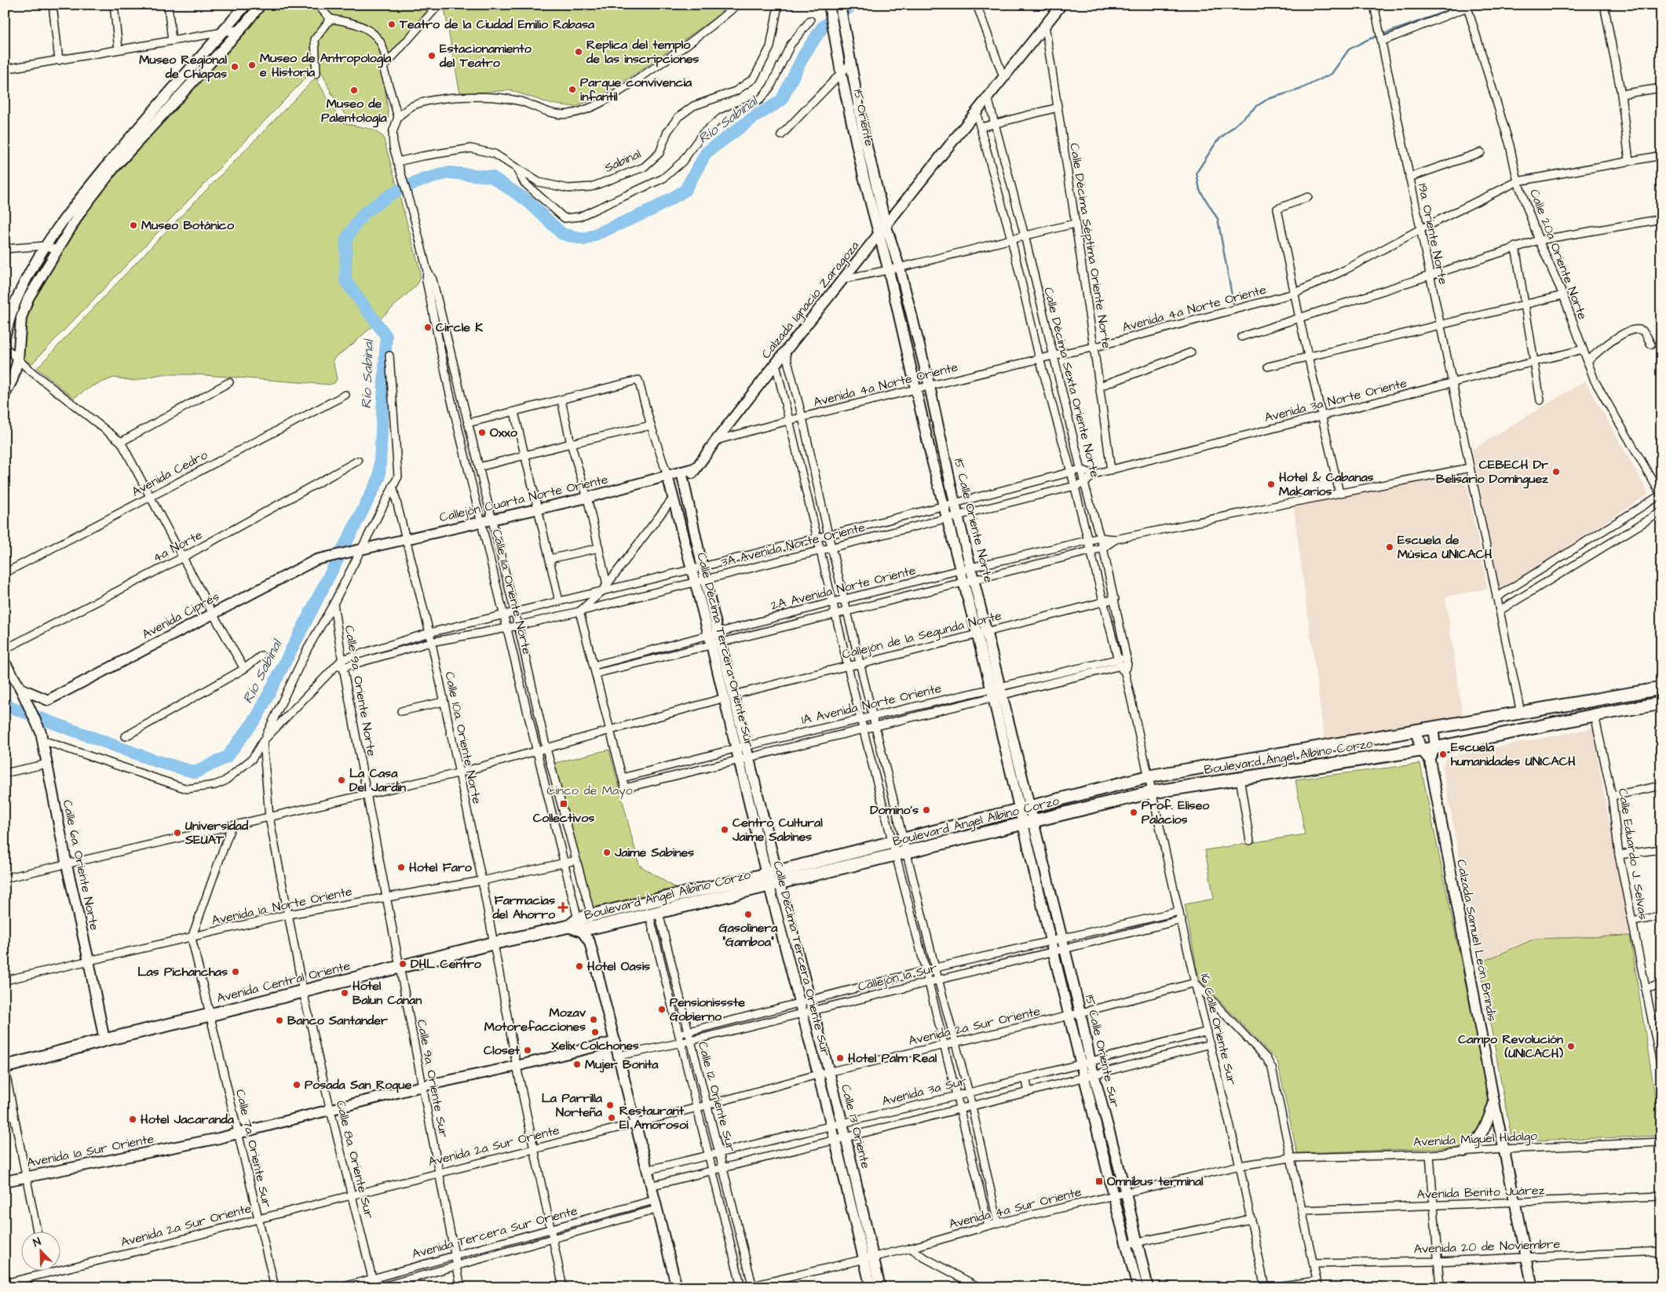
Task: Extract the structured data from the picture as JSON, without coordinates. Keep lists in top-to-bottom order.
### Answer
{
  "streets": {
    "main road": ["Boulevard Ángel Albino Corzo", "Avenida Central Oriente"],
    "street": [
      "15 Oriente",
      "Sabinal",
      "19a. Oriente Norte",
      "Calle Décima Séptima Oriente Norte",
      "Calle 20a Oriente Norte",
      "Calzada Ignacio Zaragoza",
      "Avenida 4a Norte Oriente",
      "Calle Décima Sexta Oriente Norte",
      "Avenida 3a Norte Oriente",
      "Avenida Cedro",
      "Callejón Cuarta Norte Oriente",
      "15 Calle Oriente Norte",
      "3A Avenida Norte Oriente",
      "4a Norte",
      "2A Avenida Norte Oriente",
      "Calle 11a. Oriente Norte",
      "Avenida Ciprés",
      "Callejón de la Segunda Norte",
      "Calle Décima Tercera Oriente Sur",
      "Calle 9a. Oriente Norte",
      "1A Avenida Norte Oriente",
      "Calle 10a. Oriente Norte",
      "Calle Eduardo J. Selvas",
      "Calle 6a. Oriente Norte",
      "Avenida 1a. Norte Oriente",
      "Calzada Samuel León Brindis",
      "Callejón 1a Sur",
      "Avenida 2a Sur Oriente",
      "16 Calle Oriente Sur",
      "15 Calle Oriente Sur",
      "Calle 9a. Oriente Sur",
      "Avenida 3a Sur",
      "Calle 12 Oriente Sur",
      "Calle 13 Oriente",
      "Avenida Miguel Hidalgo",
      "Calle 7a. Oriente Sur",
      "Avenida 1a Sur Oriente",
      "Calle 8a. Oriente Sur",
      "Avenida Benito Juárez",
      "Avenida 4a Sur Oriente",
      "Avenida Tercera Sur Oriente",
      "Avenida 20 de Noviembre"
    ]
  },
  "crossings": [
    ["15 Oriente", "Calzada Ignacio Zaragoza"],
    ["15 Oriente", "15 Calle Oriente Norte"],
    ["Sabinal", "Calle 11a. Oriente Norte"],
    ["19a. Oriente Norte", "Avenida 4a Norte Oriente"],
    ["19a. Oriente Norte", "Avenida 3a Norte Oriente"],
    ["19a. Oriente Norte", "Boulevard Ángel Albino Corzo"],
    ["Calle Décima Séptima Oriente Norte", "Calzada Ignacio Zaragoza"],
    ["Calle Décima Séptima Oriente Norte", "Avenida 4a Norte Oriente"],
    ["Calle Décima Séptima Oriente Norte", "Avenida 3a Norte Oriente"],
    ["Calle 20a Oriente Norte", "Avenida 4a Norte Oriente"],
    ["Calle 20a Oriente Norte", "Avenida 3a Norte Oriente"],
    ["Calzada Ignacio Zaragoza", "Avenida 4a Norte Oriente"],
    ["Calzada Ignacio Zaragoza", "Calle Décima Sexta Oriente Norte"],
    ["Calzada Ignacio Zaragoza", "Callejón Cuarta Norte Oriente"],
    ["Calzada Ignacio Zaragoza", "15 Calle Oriente Norte"],
    ["Calzada Ignacio Zaragoza", "3A Avenida Norte Oriente"],
    ["Calzada Ignacio Zaragoza", "Calle Décima Tercera Oriente Sur"],
    ["Avenida 4a Norte Oriente", "Calle Décima Sexta Oriente Norte"],
    ["Avenida 4a Norte Oriente", "15 Calle Oriente Norte"],
    ["Calle Décima Sexta Oriente Norte", "Avenida 3a Norte Oriente"],
    ["Calle Décima Sexta Oriente Norte", "3A Avenida Norte Oriente"],
    ["Calle Décima Sexta Oriente Norte", "2A Avenida Norte Oriente"],
    ["Calle Décima Sexta Oriente Norte", "Callejón de la Segunda Norte"],
    ["Calle Décima Sexta Oriente Norte", "1A Avenida Norte Oriente"],
    ["Calle Décima Sexta Oriente Norte", "Boulevard Ángel Albino Corzo"],
    ["Calle Décima Sexta Oriente Norte", "16 Calle Oriente Sur"],
    ["Avenida 3a Norte Oriente", "3A Avenida Norte Oriente"],
    ["Callejón Cuarta Norte Oriente", "Calle 11a. Oriente Norte"],
    ["Callejón Cuarta Norte Oriente", "Avenida Ciprés"],
    ["Callejón Cuarta Norte Oriente", "Calle Décima Tercera Oriente Sur"],
    ["Callejón Cuarta Norte Oriente", "Calle 10a. Oriente Norte"],
    ["15 Calle Oriente Norte", "3A Avenida Norte Oriente"],
    ["15 Calle Oriente Norte", "2A Avenida Norte Oriente"],
    ["15 Calle Oriente Norte", "Callejón de la Segunda Norte"],
    ["15 Calle Oriente Norte", "1A Avenida Norte Oriente"],
    ["15 Calle Oriente Norte", "Boulevard Ángel Albino Corzo"],
    ["15 Calle Oriente Norte", "15 Calle Oriente Sur"],
    ["3A Avenida Norte Oriente", "Calle 11a. Oriente Norte"],
    ["3A Avenida Norte Oriente", "Calle Décima Tercera Oriente Sur"],
    ["3A Avenida Norte Oriente", "Calle 9a. Oriente Norte"],
    ["3A Avenida Norte Oriente", "Calle 10a. Oriente Norte"],
    ["2A Avenida Norte Oriente", "Calle Décima Tercera Oriente Sur"],
    ["Calle 11a. Oriente Norte", "Boulevard Ángel Albino Corzo"],
    ["Calle 11a. Oriente Norte", "Avenida 1a. Norte Oriente"],
    ["Calle 11a. Oriente Norte", "Avenida Central Oriente"],
    ["Avenida Ciprés", "Calle 6a. Oriente Norte"],
    ["Callejón de la Segunda Norte", "Calle Décima Tercera Oriente Sur"],
    ["Calle Décima Tercera Oriente Sur", "1A Avenida Norte Oriente"],
    ["Calle Décima Tercera Oriente Sur", "Boulevard Ángel Albino Corzo"],
    ["Calle Décima Tercera Oriente Sur", "Callejón 1a Sur"],
    ["Calle Décima Tercera Oriente Sur", "Avenida 2a Sur Oriente"],
    ["Calle Décima Tercera Oriente Sur", "Avenida 3a Sur"],
    ["Calle Décima Tercera Oriente Sur", "Calle 13 Oriente"],
    ["Calle Décima Tercera Oriente Sur", "Avenida 4a Sur Oriente"],
    ["Calle 9a. Oriente Norte", "Avenida 1a. Norte Oriente"],
    ["Calle 9a. Oriente Norte", "Avenida Central Oriente"],
    ["Calle 9a. Oriente Norte", "Calle 9a. Oriente Sur"],
    ["Calle 10a. Oriente Norte", "Avenida 1a. Norte Oriente"],
    ["Calle 10a. Oriente Norte", "Avenida Central Oriente"],
    ["Calle 10a. Oriente Norte", "Avenida 2a Sur Oriente"],
    ["Calle 10a. Oriente Norte", "Avenida 1a Sur Oriente"],
    ["Calle 10a. Oriente Norte", "Avenida Tercera Sur Oriente"],
    ["Boulevard Ángel Albino Corzo", "Calle Eduardo J. Selvas"],
    ["Boulevard Ángel Albino Corzo", "Calzada Samuel León Brindis"],
    ["Boulevard Ángel Albino Corzo", "Avenida Central Oriente"],
    ["Boulevard Ángel Albino Corzo", "16 Calle Oriente Sur"],
    ["Boulevard Ángel Albino Corzo", "15 Calle Oriente Sur"],
    ["Boulevard Ángel Albino Corzo", "Calle 12 Oriente Sur"],
    ["Boulevard Ángel Albino Corzo", "Calle 13 Oriente"],
    ["Calle 6a. Oriente Norte", "Avenida 1a. Norte Oriente"],
    ["Calle 6a. Oriente Norte", "Avenida Central Oriente"],
    ["Avenida 1a. Norte Oriente", "Calle 7a. Oriente Sur"],
    ["Avenida 1a. Norte Oriente", "Calle 8a. Oriente Sur"],
    ["Calzada Samuel León Brindis", "Avenida Miguel Hidalgo"],
    ["Calzada Samuel León Brindis", "Avenida Benito Juárez"],
    ["Calzada Samuel León Brindis", "Avenida 20 de Noviembre"],
    ["Callejón 1a Sur", "16 Calle Oriente Sur"],
    ["Callejón 1a Sur", "15 Calle Oriente Sur"],
    ["Callejón 1a Sur", "Calle 12 Oriente Sur"],
    ["Callejón 1a Sur", "Calle 13 Oriente"],
    ["Avenida Central Oriente", "Calle 9a. Oriente Sur"],
    ["Avenida Central Oriente", "Calle 7a. Oriente Sur"],
    ["Avenida Central Oriente", "Calle 8a. Oriente Sur"],
    ["Avenida 2a Sur Oriente", "16 Calle Oriente Sur"],
    ["Avenida 2a Sur Oriente", "15 Calle Oriente Sur"],
    ["Avenida 2a Sur Oriente", "Calle 9a. Oriente Sur"],
    ["Avenida 2a Sur Oriente", "Calle 12 Oriente Sur"],
    ["Avenida 2a Sur Oriente", "Calle 13 Oriente"],
    ["Avenida 2a Sur Oriente", "Calle 7a. Oriente Sur"],
    ["Avenida 2a Sur Oriente", "Calle 8a. Oriente Sur"],
    ["16 Calle Oriente Sur", "Avenida 3a Sur"],
    ["16 Calle Oriente Sur", "Avenida 4a Sur Oriente"],
    ["15 Calle Oriente Sur", "Avenida 3a Sur"],
    ["15 Calle Oriente Sur", "Avenida 4a Sur Oriente"],
    ["Calle 9a. Oriente Sur", "Avenida 1a Sur Oriente"],
    ["Calle 9a. Oriente Sur", "Avenida Tercera Sur Oriente"],
    ["Avenida 3a Sur", "Calle 12 Oriente Sur"],
    ["Avenida 3a Sur", "Calle 13 Oriente"],
    ["Calle 12 Oriente Sur", "Avenida 4a Sur Oriente"],
    ["Calle 13 Oriente", "Avenida 4a Sur Oriente"],
    ["Avenida Miguel Hidalgo", "Avenida 4a Sur Oriente"],
    ["Calle 7a. Oriente Sur", "Avenida 1a Sur Oriente"],
    ["Avenida 1a Sur Oriente", "Calle 8a. Oriente Sur"],
    ["Calle 8a. Oriente Sur", "Avenida Tercera Sur Oriente"]
  ],
  "water": ["Río Sabinal"],
  "parks": ["Cinco de Mayo"],
  "places": {
    "other": [
      "Teatro de la Ciudad Emilio Rabasa",
      "Replica del templo de las inscripciones",
      "Estacionamiento del Teatro",
      "Museo de Antropología e Historia",
      "Museo Regional de Chiapas",
      "Parque convivencia infantil",
      "Museo de Palentología",
      "Museo Botánico",
      "Circle K",
      "Oxxo",
      "CEBECH Dr Belisario Domínguez",
      "Hotel & Cabanas Makarios",
      "Escuela de Música UNICACH",
      "Escuela humanidades UNICACH",
      "La Casa Del Jardin",
      "Domino's",
      "Prof. Eliseo Palacios",
      "Centro Cultural Jaime Sabines",
      "Universidad SEUAT",
      "Jaime Sabines",
      "Hotel Faro",
      "Gasolinera \"Gamboa\"",
      "DHL Centro",
      "Hotel Oasis",
      "Las Pichanchas",
      "Hotel Balun Canan",
      "Pensionissste Gobierno",
      "Mozav Motorefacciones",
      "Banco Santander",
      "Xelix Colchones",
      "Campo Revolución (UNICACH)",
      "Closet",
      "Hotel Palm Real",
      "Mujer Bonita",
      "Posada San Roque",
      "La Parrilla Norteña",
      "Restaurant El Amorosoi",
      "Hotel Jacaranda"
    ],
    "transit": ["Collectivos", "Omnibus terminal"],
    "health": ["Farmacias del Ahorro"]
  },
  "north": "top left"
}
